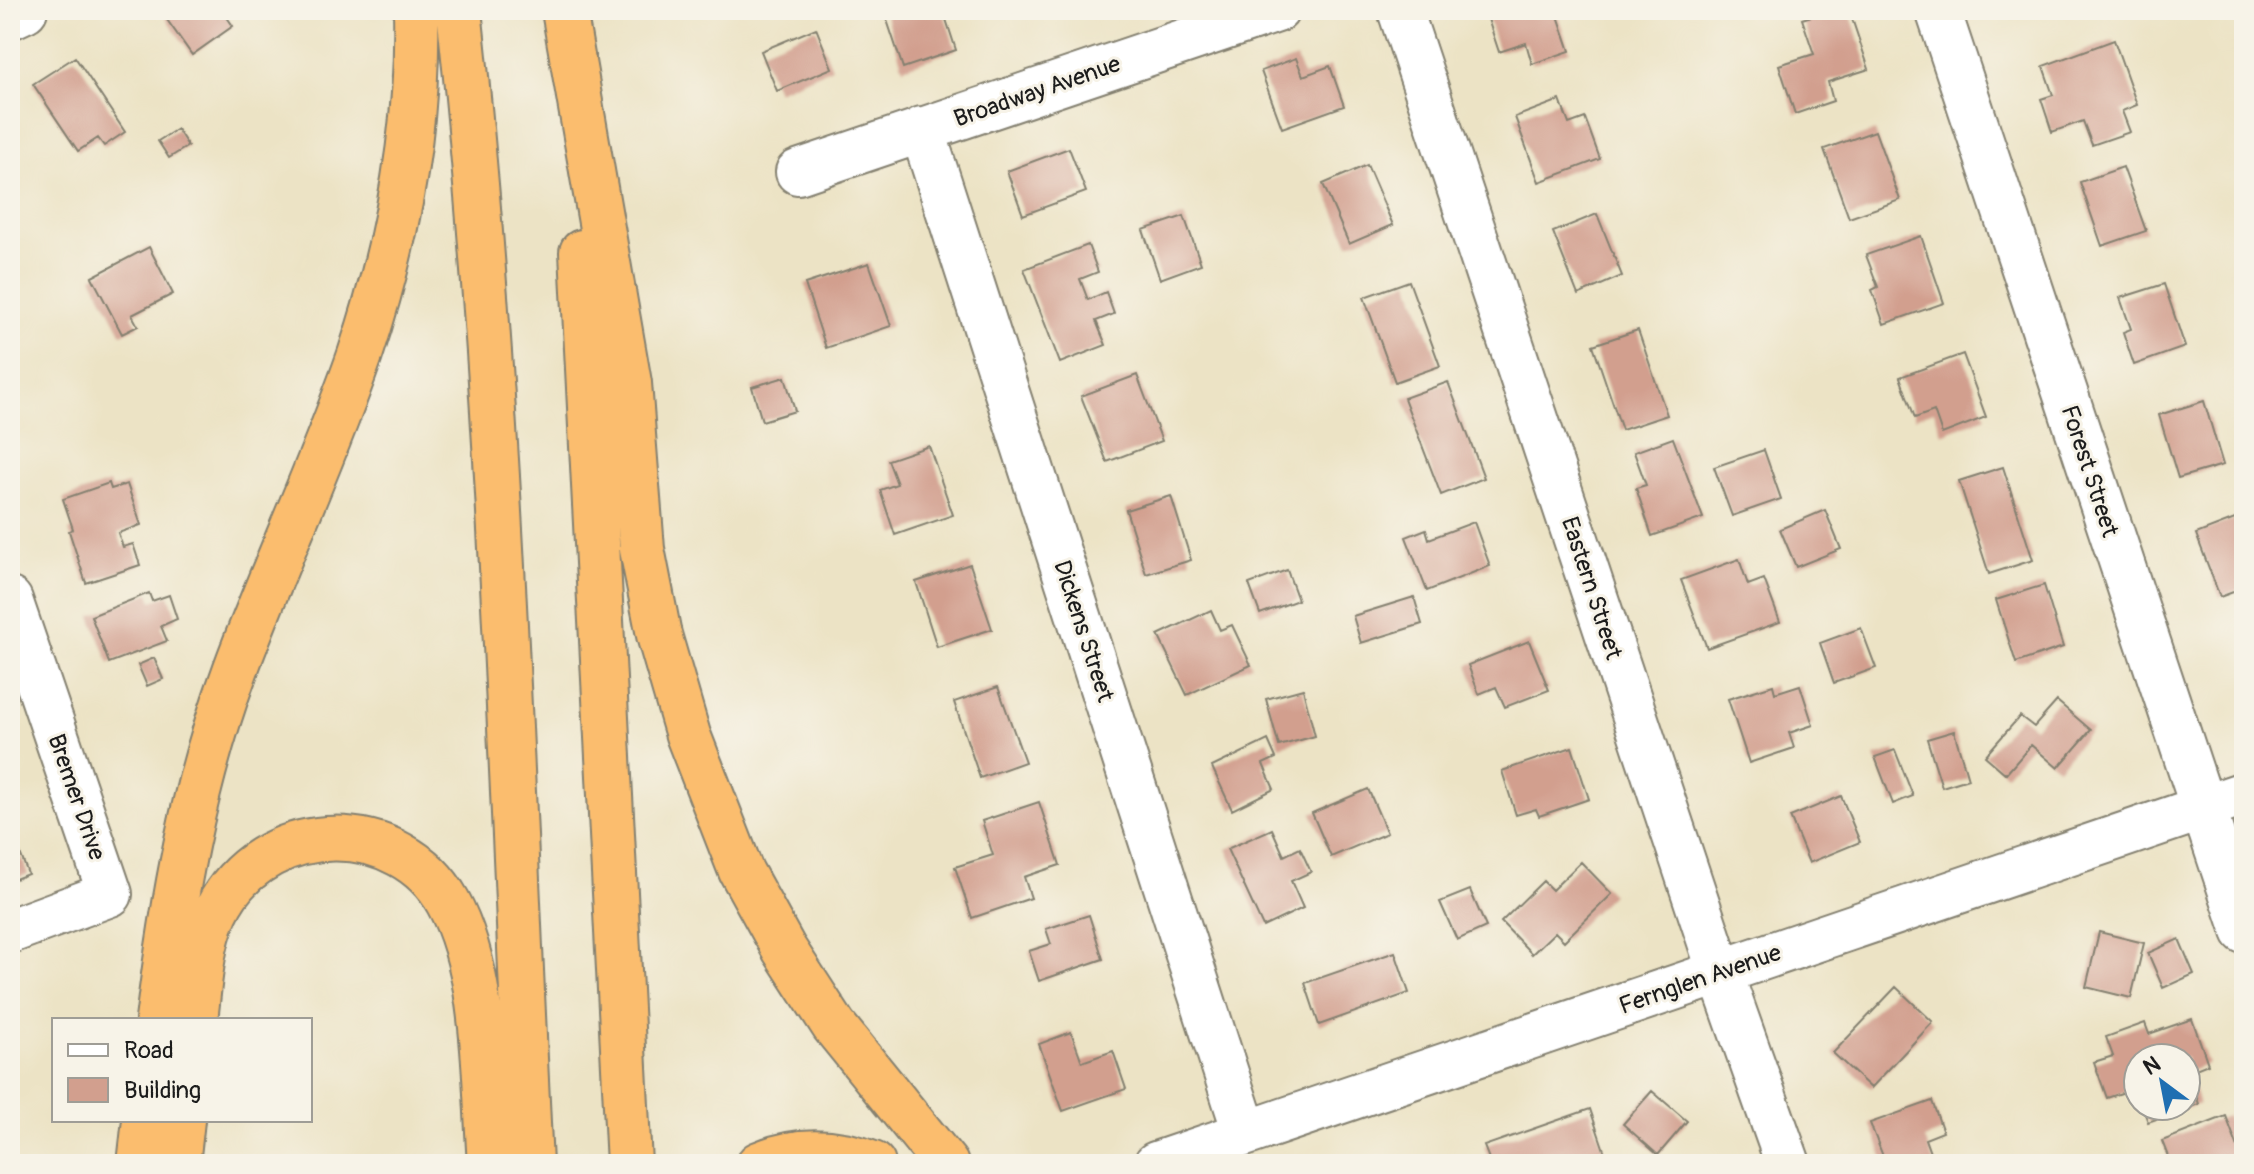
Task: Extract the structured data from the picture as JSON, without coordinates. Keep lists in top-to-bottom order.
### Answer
{
  "streets": {
    "street": [
      "Broadway Avenue",
      "Forest Street",
      "Eastern Street",
      "Dickens Street",
      "Bremer Drive",
      "Fernglen Avenue"
    ]
  },
  "crossings": [
    ["Broadway Avenue", "Dickens Street"],
    ["Forest Street", "Fernglen Avenue"],
    ["Eastern Street", "Fernglen Avenue"],
    ["Dickens Street", "Fernglen Avenue"]
  ],
  "legend": ["Road", "Building"],
  "north": "top left"
}
